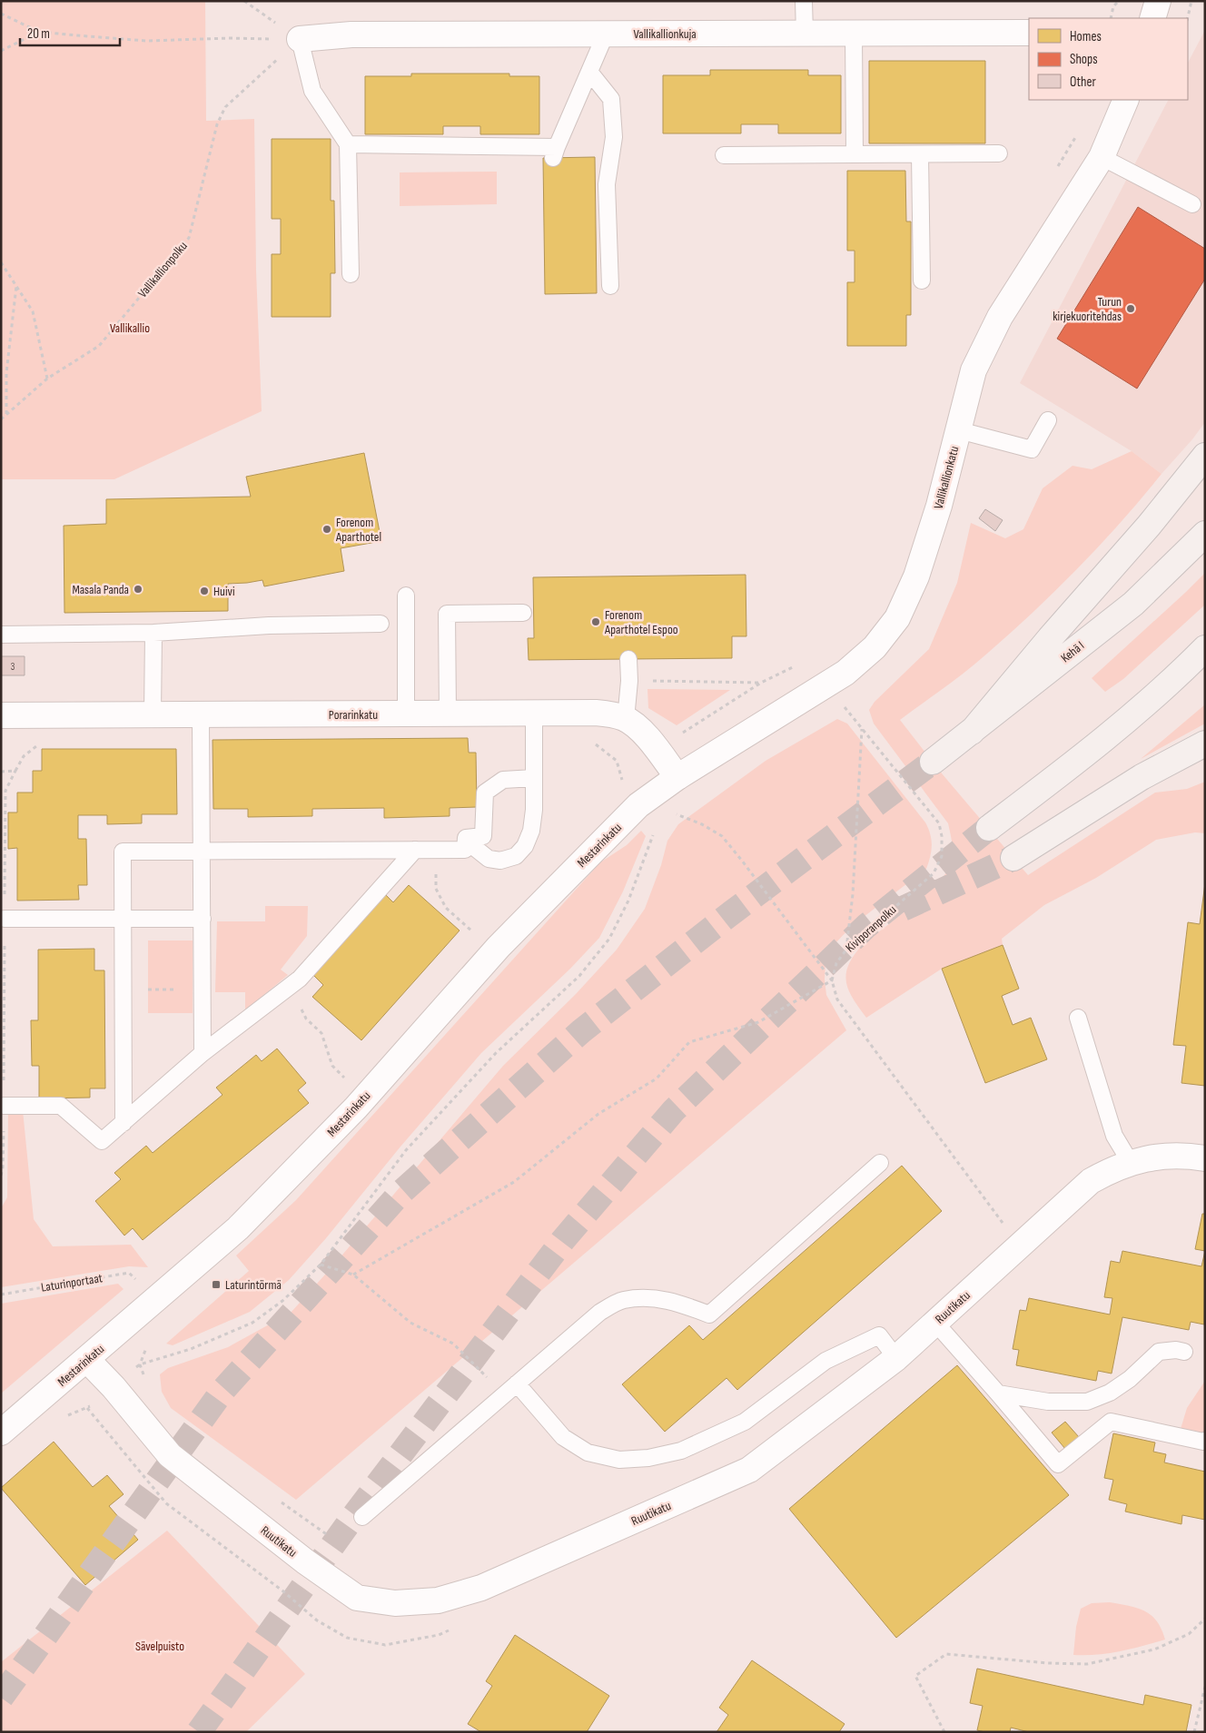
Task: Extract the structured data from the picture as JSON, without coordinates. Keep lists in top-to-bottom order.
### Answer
{
  "streets": {
    "highway": ["Kehä I"],
    "street": [
      "Vallikallionkuja",
      "Vallikallionkatu",
      "Porarinkatu",
      "Mestarinkatu",
      "Ruutikatu"
    ],
    "path": ["Vallikallionpolku", "Kiviporanpolku", "Laturinportaat"]
  },
  "crossings": [
    ["Vallikallionkuja", "Vallikallionpolku"],
    ["Vallikallionkatu", "Porarinkatu"],
    ["Vallikallionkatu", "Mestarinkatu"],
    ["Porarinkatu", "Mestarinkatu"],
    ["Mestarinkatu", "Laturinportaat"],
    ["Mestarinkatu", "Ruutikatu"]
  ],
  "parks": ["Vallikallio", "Sävelpuisto"],
  "places": {
    "other": [
      "Turun kirjekuoritehdas",
      "Forenom Aparthotel",
      "Masala Panda",
      "Huivi",
      "Forenom Aparthotel Espoo"
    ],
    "transit": ["Laturintörmä"]
  },
  "house_numbers": ["3"],
  "legend": ["Homes", "Shops", "Other"],
  "scale_bar": "20 m"
}
